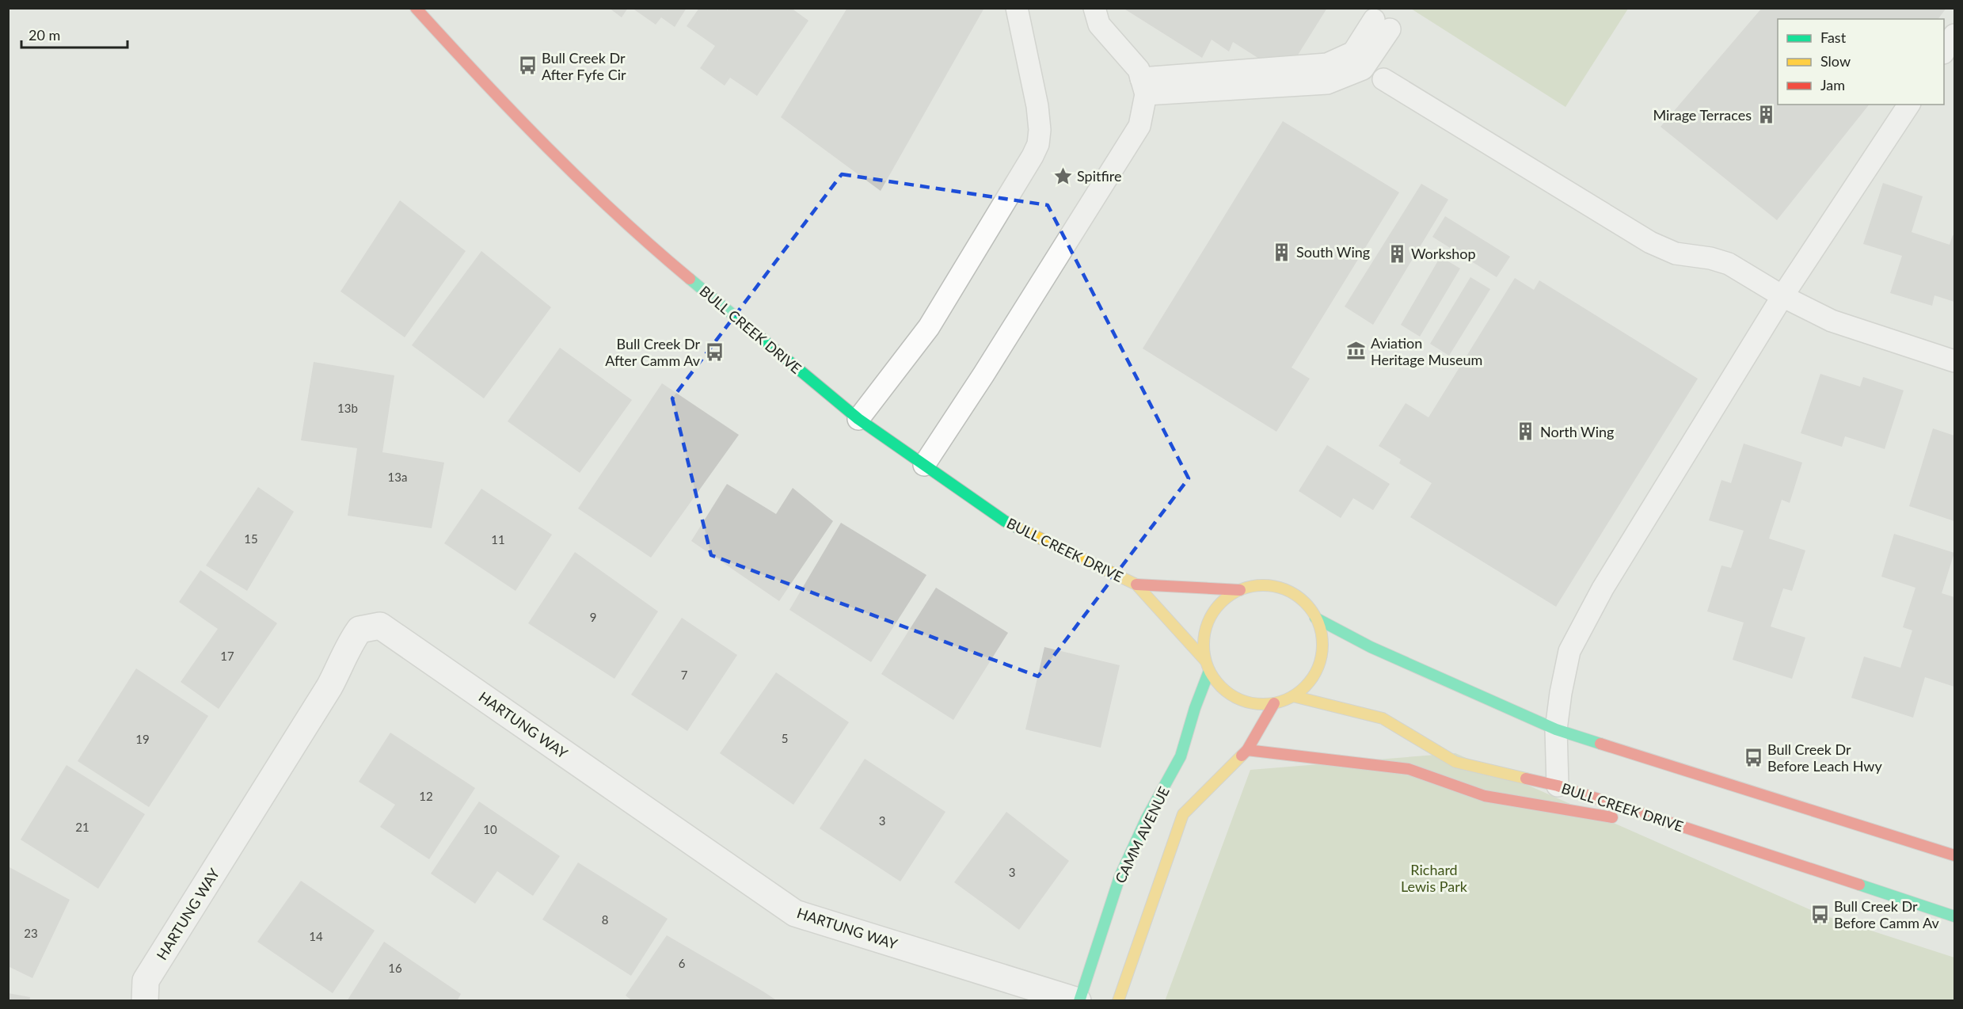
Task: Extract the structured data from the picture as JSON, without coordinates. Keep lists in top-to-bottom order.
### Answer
{
  "streets": {
    "main road": ["BULL CREEK DRIVE", "CAMM AVENUE"],
    "street": ["HARTUNG WAY"]
  },
  "crossings": [
    ["BULL CREEK DRIVE", "CAMM AVENUE"],
    ["HARTUNG WAY", "CAMM AVENUE"]
  ],
  "parks": ["Richard Lewis Park"],
  "places": {
    "bus stop": [
      "Bull Creek Dr After Fyfe Cir",
      "Bull Creek Dr After Camm Av",
      "Bull Creek Dr Before Leach Hwy",
      "Bull Creek Dr Before Camm Av"
    ],
    "building": [
      "Mirage Terraces",
      "South Wing",
      "Workshop",
      "North Wing"
    ],
    "place": ["Spitfire"],
    "museum": ["Aviation Heritage Museum"]
  },
  "house_numbers": [
    "13b",
    "13a",
    "15",
    "11",
    "9",
    "17",
    "7",
    "5",
    "19",
    "12",
    "3",
    "21",
    "10",
    "3",
    "8",
    "23",
    "14",
    "6",
    "16"
  ],
  "legend": ["Fast", "Slow", "Jam"],
  "scale_bar": "20 m"
}
